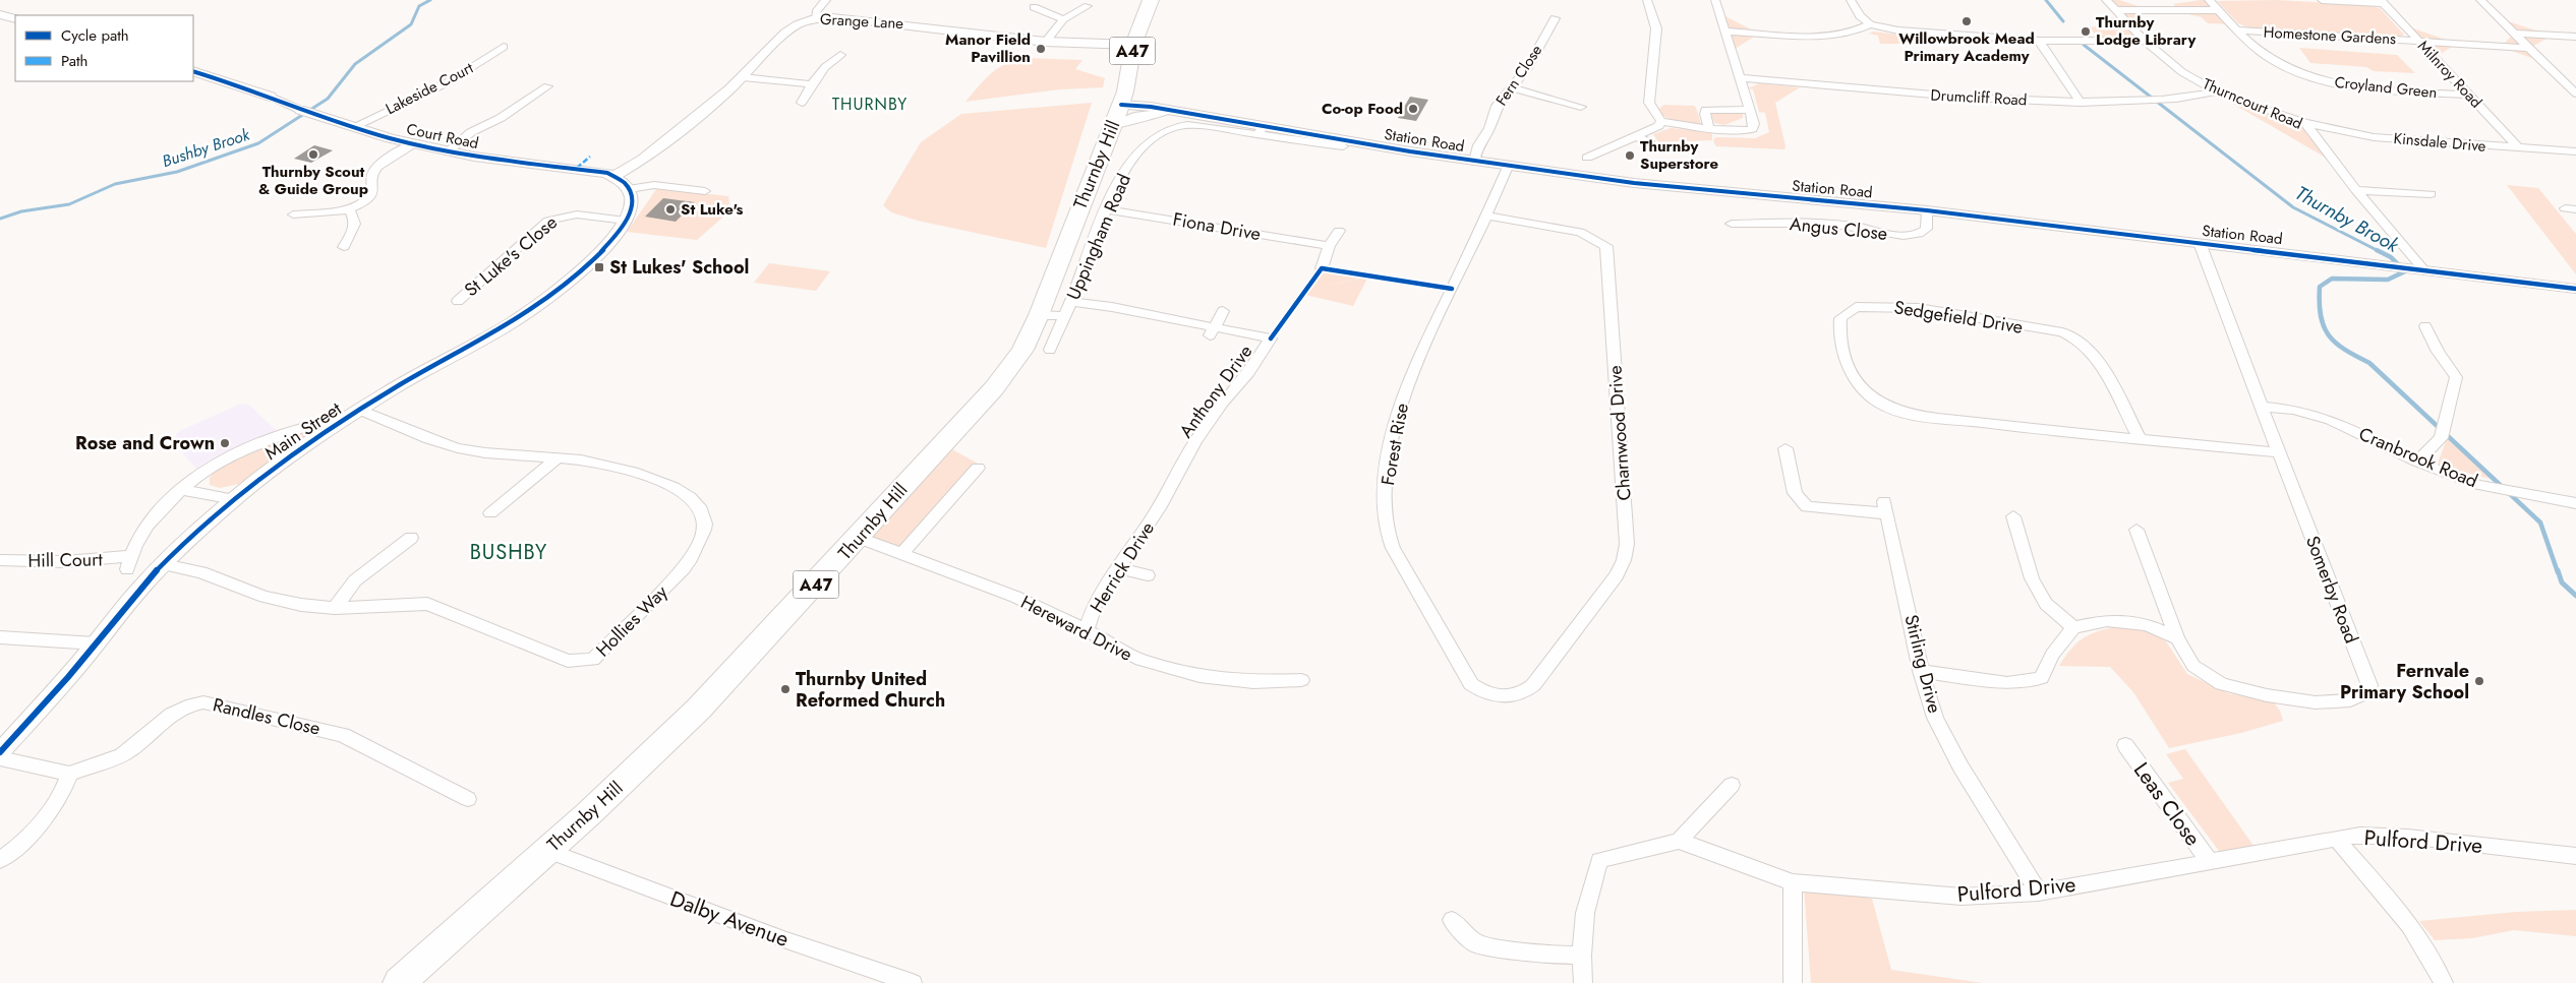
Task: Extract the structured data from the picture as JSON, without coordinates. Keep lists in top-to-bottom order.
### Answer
{
  "streets": {
    "highway": ["A47", "Thurnby Hill"],
    "street": [
      "Grange Lane",
      "Homestone Gardens",
      "Milnroy Road",
      "Fern Close",
      "Croyland Green",
      "Lakeside Court",
      "Drumcliff Road",
      "Thurncourt Road",
      "Court Road",
      "Station Road",
      "Kinsdale Drive",
      "Fiona Drive",
      "Angus Close",
      "Uppingham Road",
      "St Luke's Close",
      "Sedgefield Drive",
      "Anthony Drive",
      "Main Street",
      "Charnwood Drive",
      "Forest Rise",
      "Cranbrook Road",
      "Hill Court",
      "Herrick Drive",
      "Somerby Road",
      "Hollies Way",
      "Hereward Drive",
      "Stirling Drive",
      "Randles Close",
      "Leas Close",
      "Pulford Drive",
      "Dalby Avenue"
    ]
  },
  "crossings": [
    ["Grange Lane", "Court Road"],
    ["Grange Lane", "Thurnby Hill"],
    ["Homestone Gardens", "Milnroy Road"],
    ["Homestone Gardens", "Croyland Green"],
    ["Milnroy Road", "Croyland Green"],
    ["Milnroy Road", "Kinsdale Drive"],
    ["Fern Close", "Station Road"],
    ["Lakeside Court", "Court Road"],
    ["Drumcliff Road", "Thurncourt Road"],
    ["Thurncourt Road", "Station Road"],
    ["Thurncourt Road", "Kinsdale Drive"],
    ["Station Road", "Thurnby Hill"],
    ["Station Road", "Angus Close"],
    ["Station Road", "Uppingham Road"],
    ["Station Road", "Forest Rise"],
    ["Station Road", "Somerby Road"],
    ["Thurnby Hill", "Hereward Drive"],
    ["Thurnby Hill", "Dalby Avenue"],
    ["Fiona Drive", "Uppingham Road"],
    ["Uppingham Road", "Anthony Drive"],
    ["St Luke's Close", "Main Street"],
    ["Sedgefield Drive", "Somerby Road"],
    ["Anthony Drive", "Herrick Drive"],
    ["Main Street", "Hill Court"],
    ["Main Street", "Hollies Way"],
    ["Charnwood Drive", "Forest Rise"],
    ["Cranbrook Road", "Somerby Road"],
    ["Herrick Drive", "Hereward Drive"],
    ["Stirling Drive", "Pulford Drive"],
    ["Leas Close", "Pulford Drive"]
  ],
  "districts": ["THURNBY", "BUSHBY"],
  "water": ["Bushby Brook", "Thurnby Brook"],
  "places": {
    "other": [
      "Willowbrook Mead Primary Academy",
      "Thurnby Lodge Library",
      "Manor Field Pavillion",
      "Co-op Food",
      "Thurnby Scout & Guide Group",
      "Thurnby Superstore",
      "St Luke's",
      "Rose and Crown",
      "Fernvale Primary School",
      "Thurnby United Reformed Church"
    ],
    "transit": ["St Lukes' School"]
  },
  "legend": ["Cycle path", "Path"]
}
